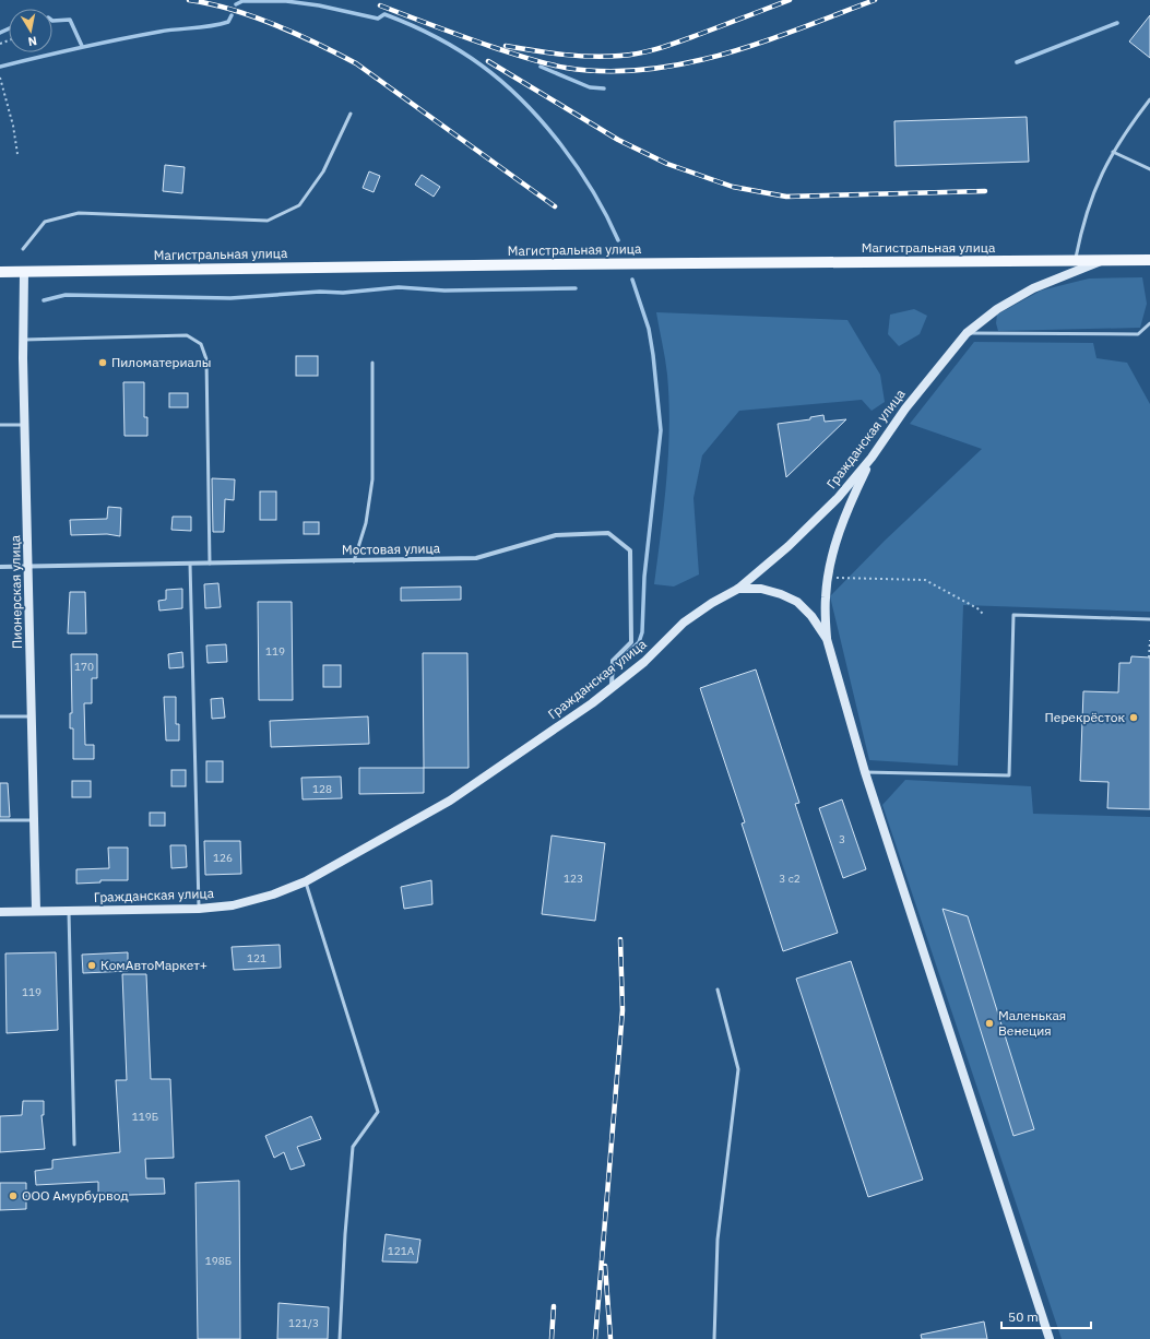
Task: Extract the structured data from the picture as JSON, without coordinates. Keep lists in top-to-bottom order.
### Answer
{
  "streets": {
    "main road": ["Магистральная улица"],
    "street": ["Гражданская улица", "Мостовая улица", "Пионерская улица"]
  },
  "crossings": [
    ["Магистральная улица", "Гражданская улица"],
    ["Магистральная улица", "Пионерская улица"],
    ["Гражданская улица", "Мостовая улица"],
    ["Гражданская улица", "Пионерская улица"],
    ["Мостовая улица", "Пионерская улица"]
  ],
  "places": [
    "Пиломатериалы",
    "Перекрёсток",
    "КомАвтоМаркет+",
    "Маленькая Венеция",
    "ООО Амурбурвод"
  ],
  "house_numbers": [
    "119",
    "170",
    "128",
    "3",
    "126",
    "123",
    "3 с2",
    "121",
    "119",
    "119Б",
    "121А",
    "198Б",
    "121/3"
  ],
  "scale_bar": "50 m",
  "north": "bottom"
}
